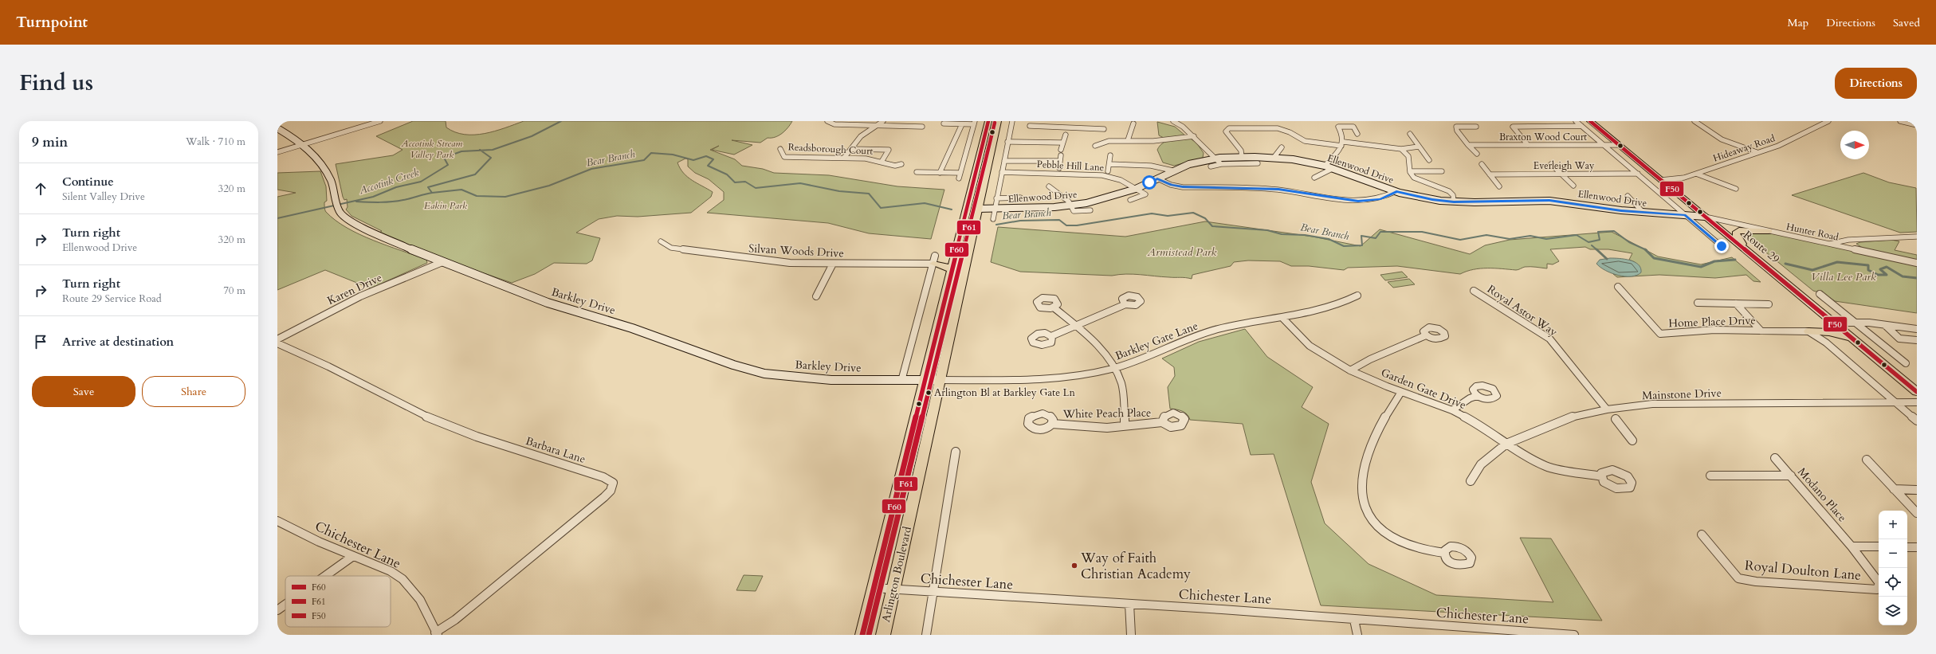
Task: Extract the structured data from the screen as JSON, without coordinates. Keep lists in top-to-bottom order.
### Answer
{
  "streets": {
    "main road": ["Route 29", "Arlington Boulevard"],
    "street": [
      "Braxton Wood Court",
      "Hideaway Road",
      "Readsborough Court",
      "Pebble Hill Lane",
      "Everleigh Way",
      "Ellenwood Drive",
      "Hunter Road",
      "Silvan Woods Drive",
      "Karen Drive",
      "Barkley Drive",
      "Royal Astor Way",
      "Home Place Drive",
      "Barkley Gate Lane",
      "Garden Gate Drive",
      "Mainstone Drive",
      "White Peach Place",
      "Barbara Lane",
      "Modano Place",
      "Chichester Lane",
      "Royal Doulton Lane"
    ]
  },
  "crossings": [
    ["Braxton Wood Court", "Route 29"],
    ["Hideaway Road", "Route 29"],
    ["Pebble Hill Lane", "Ellenwood Drive"],
    ["Ellenwood Drive", "Hunter Road"],
    ["Ellenwood Drive", "Route 29"],
    ["Ellenwood Drive", "Arlington Boulevard"],
    ["Hunter Road", "Route 29"],
    ["Karen Drive", "Barkley Drive"],
    ["Barkley Drive", "Barkley Gate Lane"],
    ["Barkley Drive", "Arlington Boulevard"],
    ["Royal Astor Way", "Mainstone Drive"],
    ["Barkley Gate Lane", "Garden Gate Drive"],
    ["Barkley Gate Lane", "Arlington Boulevard"],
    ["Garden Gate Drive", "Mainstone Drive"],
    ["Barbara Lane", "Chichester Lane"],
    ["Modano Place", "Royal Doulton Lane"],
    ["Chichester Lane", "Arlington Boulevard"]
  ],
  "water": ["Bear Branch", "Accotink Creek"],
  "parks": [
    "Accotink Stream Valley Park",
    "Eakin Park",
    "Armistead Park",
    "Villa Lee Park"
  ],
  "places": ["Arlington Bl at Barkley Gate Ln", "Way of Faith Christian Academy"],
  "lines": ["transit line F60", "transit line F50", "transit line F61"],
  "legend": ["F60", "F61", "F50"],
  "north": "right",
  "page": {
    "header": "Turnpoint",
    "nav": ["Map", "Directions", "Saved"],
    "title": "Find us",
    "buttons": [
      "Directions",
      ["Save", "Share"]
    ],
    "heading": ["9 min", "Walk · 710 m"],
    "list": [
      ["Continue", "Silent Valley Drive", "320 m"],
      ["Turn right", "Ellenwood Drive", "320 m"],
      ["Turn right", "Route 29 Service Road", "70 m"],
      "Arrive at destination"
    ],
    "map_buttons": ["+", "−"]
  }
}
